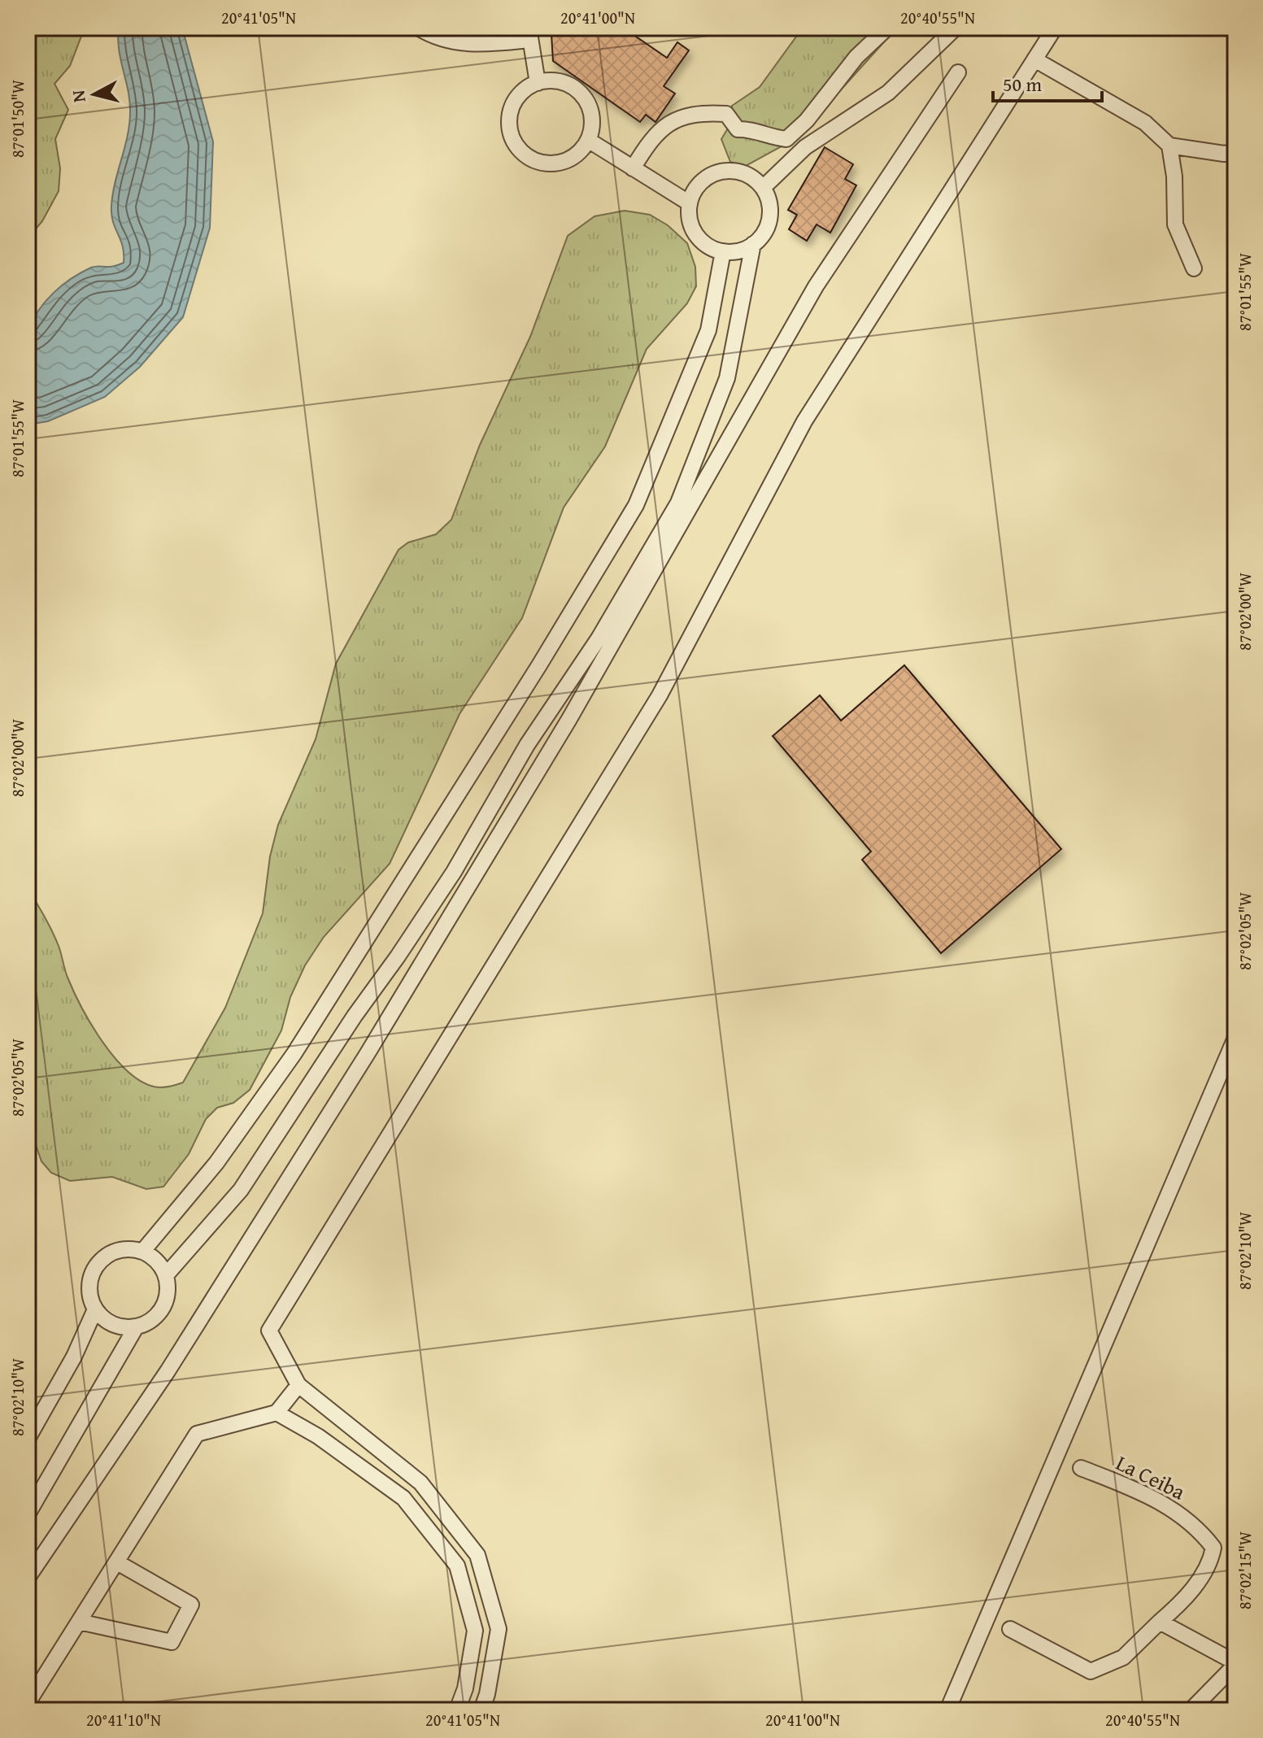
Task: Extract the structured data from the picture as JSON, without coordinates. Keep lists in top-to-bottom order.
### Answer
{
  "streets": {
    "street": ["La Ceiba"]
  },
  "scale_bar": "50 m",
  "north": "left",
  "coordinates": [
    "20°41'05\"N",
    "20°41'00\"N",
    "20°40'55\"N",
    "87°01'50\"W",
    "87°01'55\"W",
    "87°02'00\"W",
    "87°02'05\"W",
    "87°02'10\"W",
    "87°02'15\"W",
    "20°41'10\"N"
  ]
}
